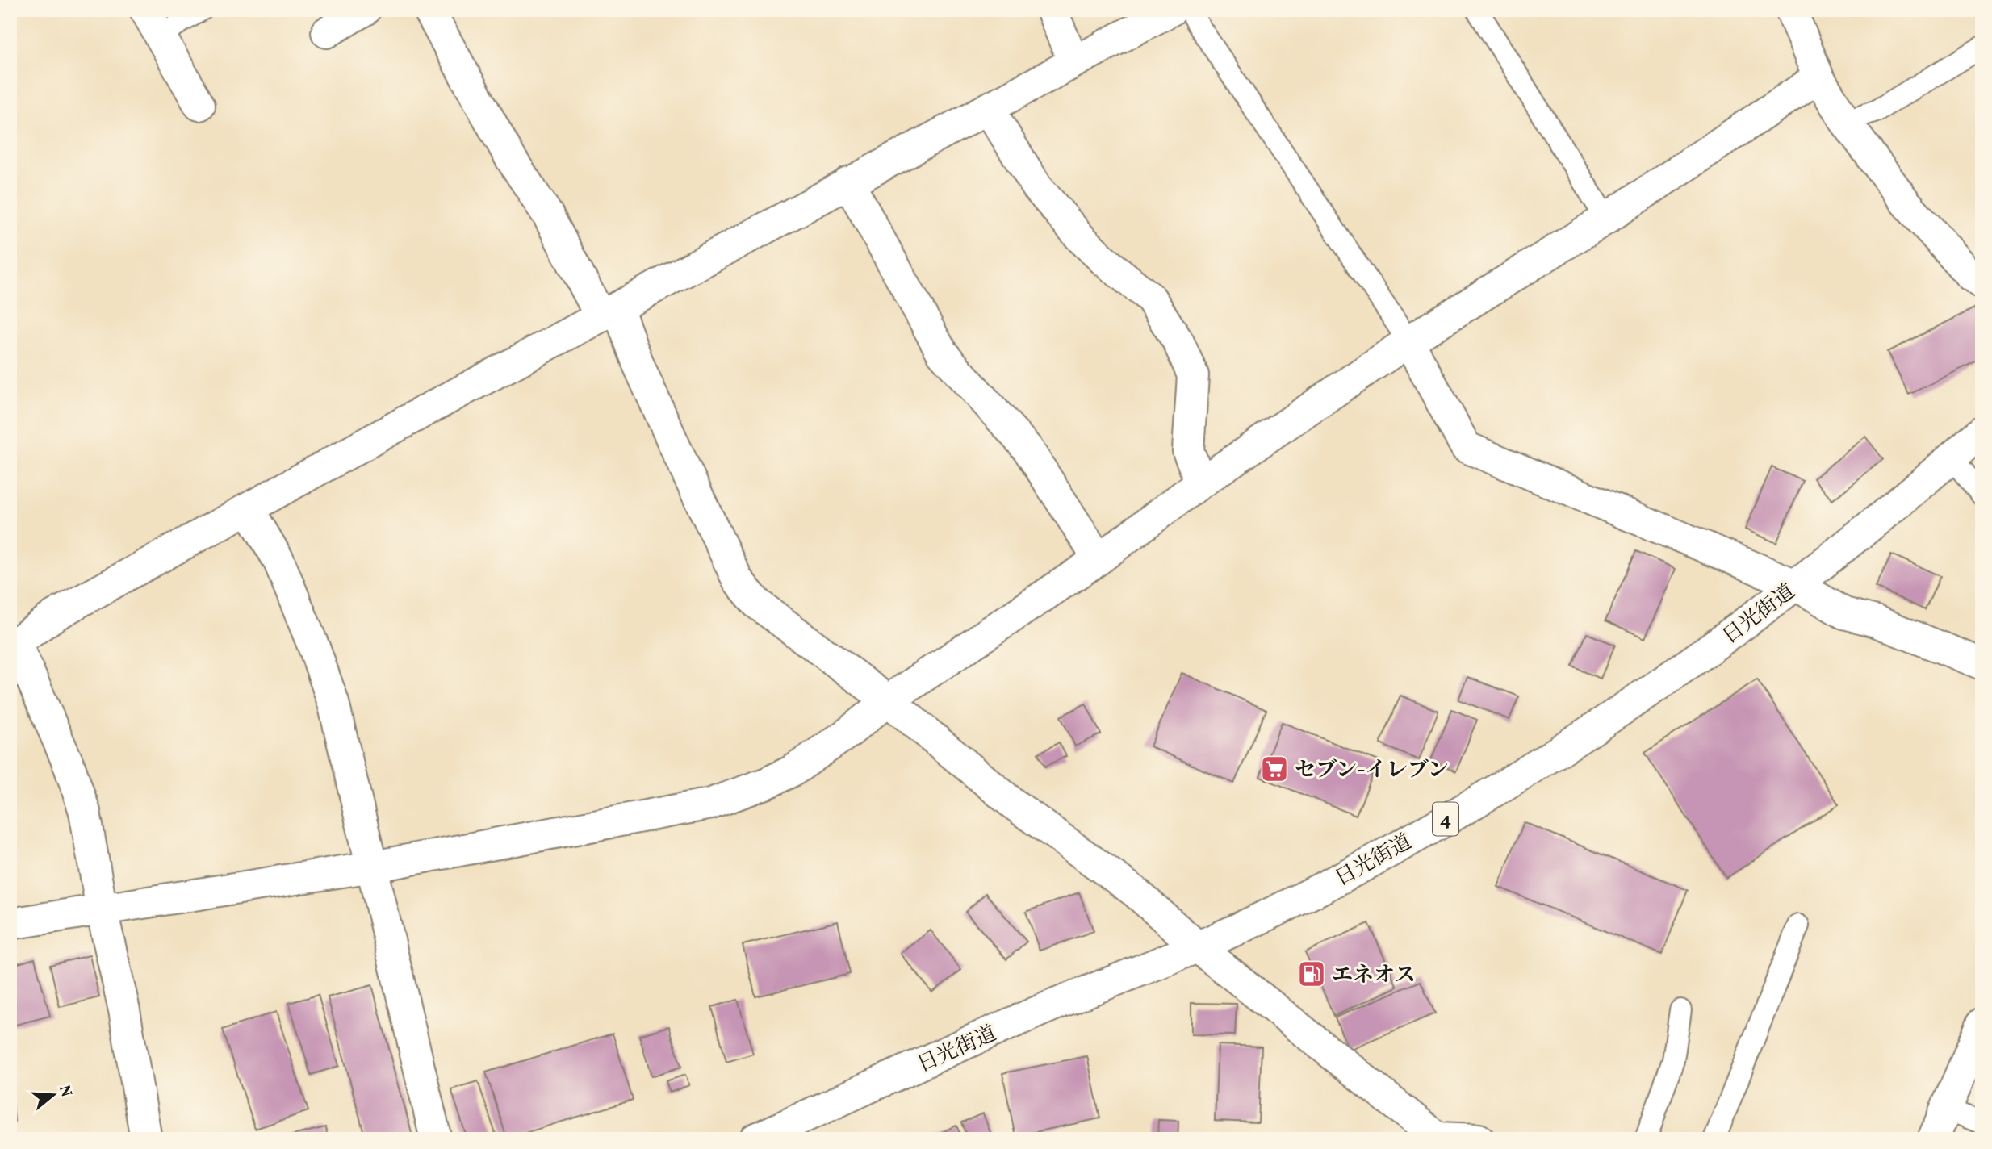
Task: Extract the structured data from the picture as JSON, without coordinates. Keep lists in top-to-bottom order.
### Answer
{
  "streets": {
    "main road": ["日光街道", "4"]
  },
  "places": {
    "supermarket": ["セブン-イレブン"],
    "fuel station": ["エネオス"]
  },
  "north": "right"
}
